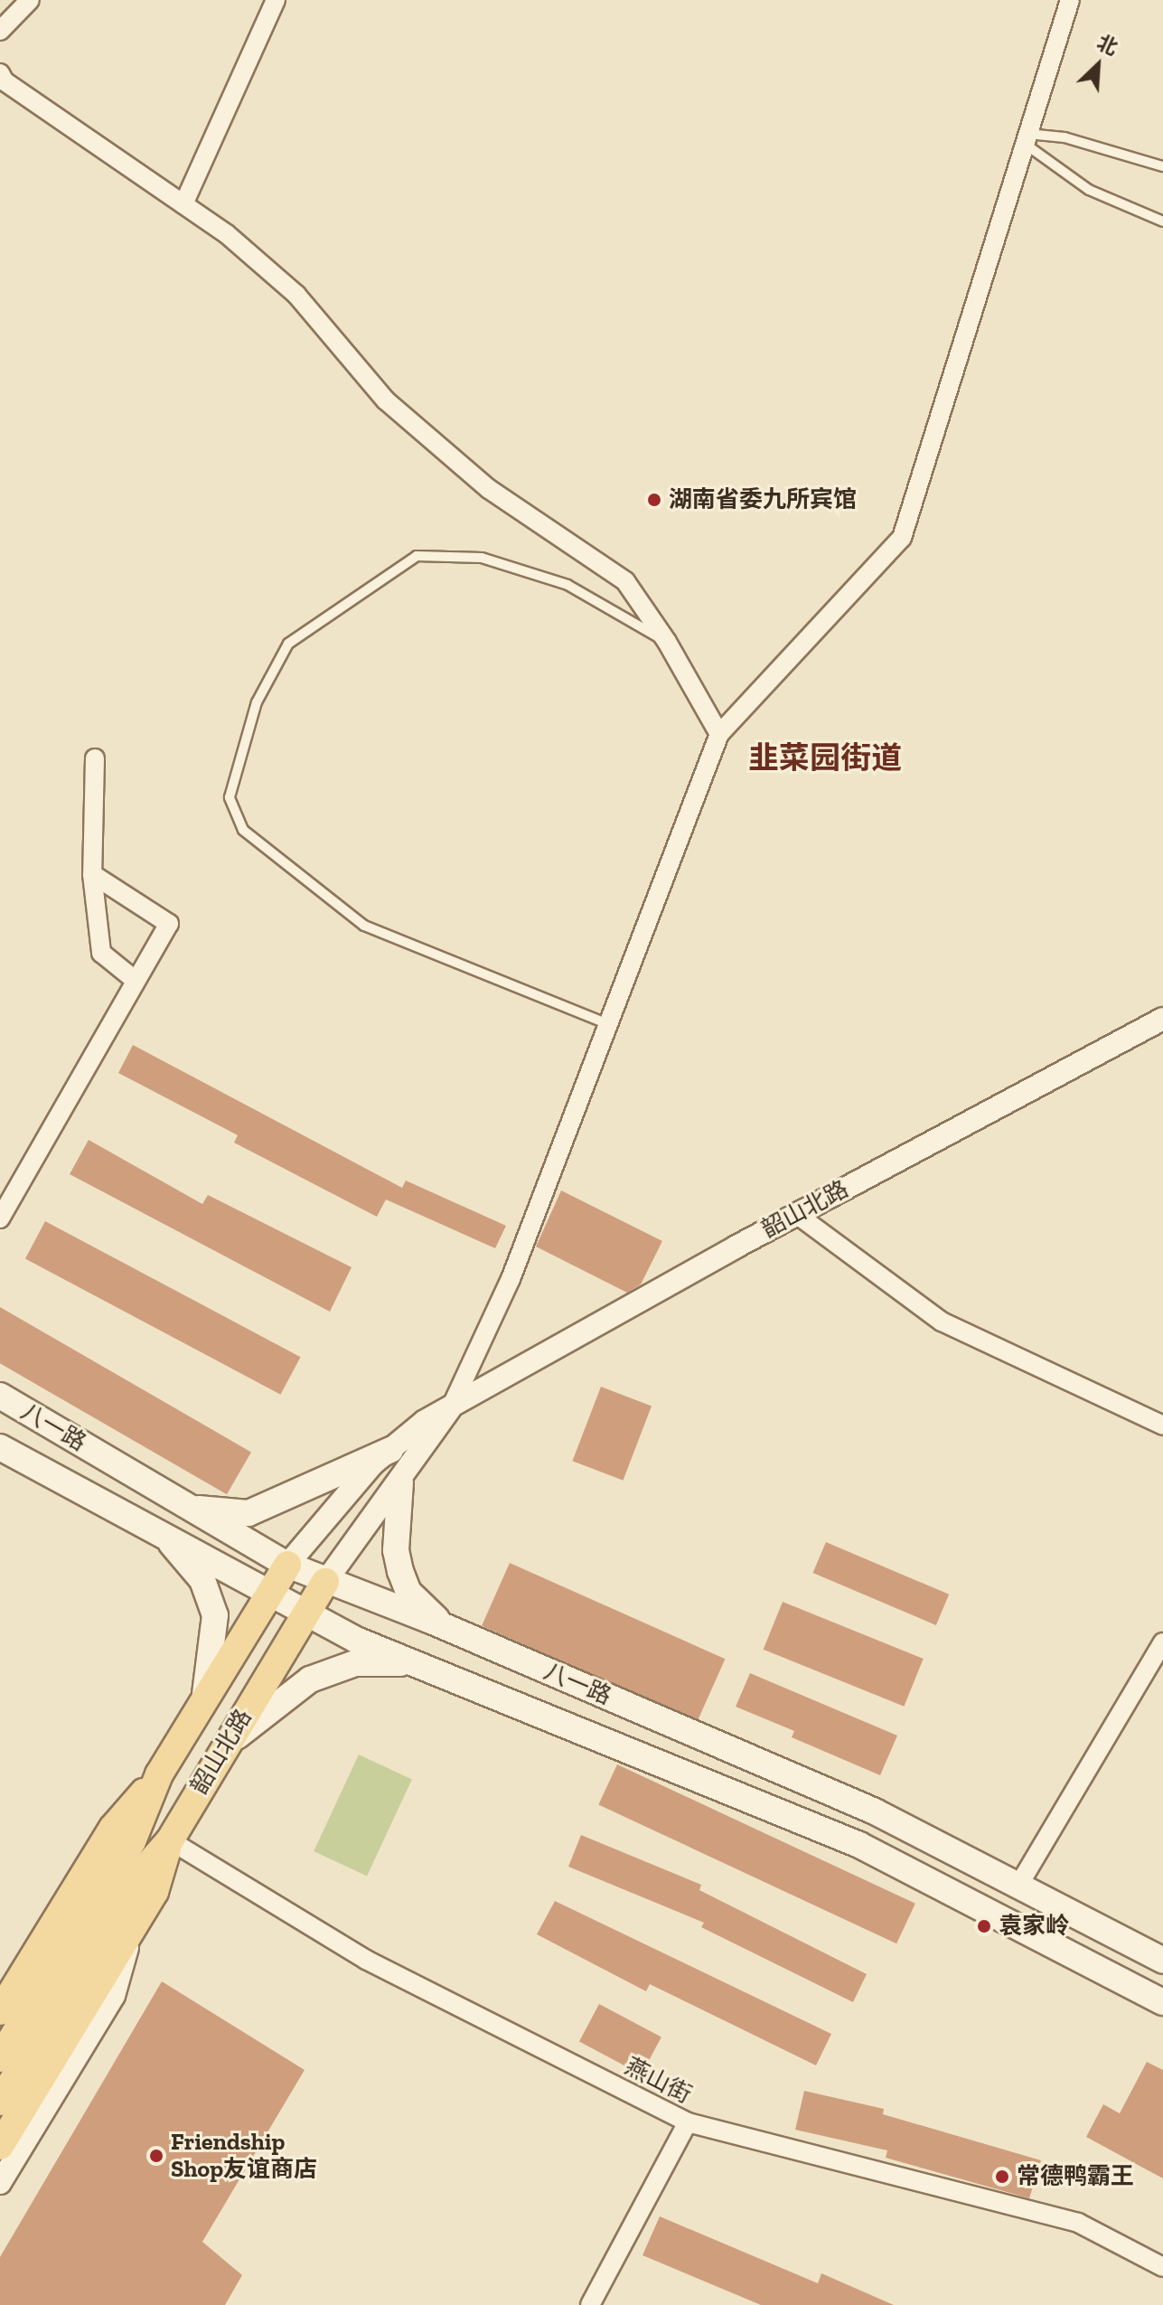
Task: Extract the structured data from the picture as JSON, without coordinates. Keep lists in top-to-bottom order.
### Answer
{
  "streets": {
    "main road": ["韶山北路", "八一路"],
    "street": ["燕山街"]
  },
  "crossings": [
    ["韶山北路", "八一路"],
    ["韶山北路", "燕山街"]
  ],
  "districts": ["韭菜园街道"],
  "places": [
    "湖南省委九所宾馆",
    "袁家岭",
    "Friendship Shop友谊商店",
    "常德鸭霸王"
  ],
  "north": "top right"
}
